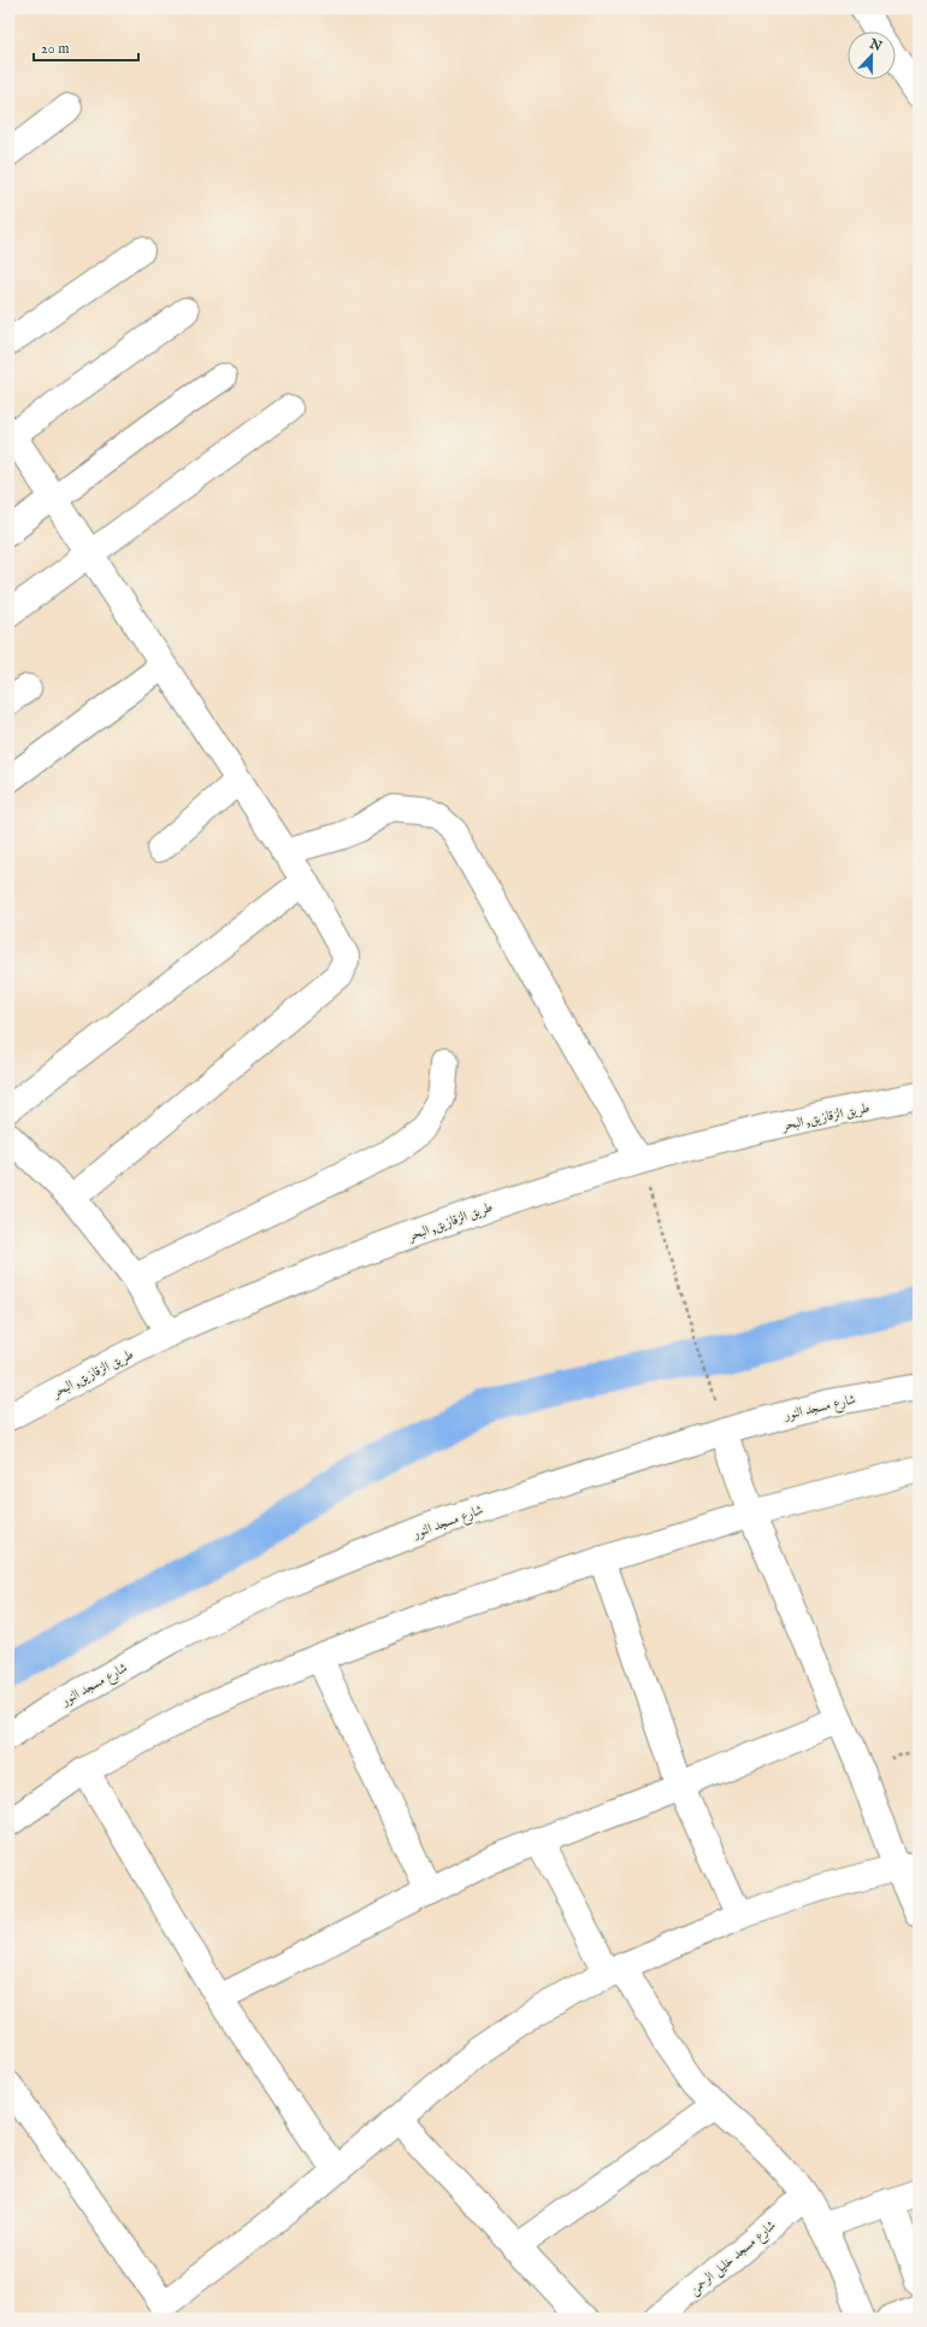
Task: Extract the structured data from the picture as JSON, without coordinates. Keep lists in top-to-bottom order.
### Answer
{
  "streets": {
    "street": ["طريق الزقازيق, البحر", "شارع مسجد النور", "شارع مسجد خليل الرحمن"]
  },
  "scale_bar": "20 m",
  "north": "top"
}
